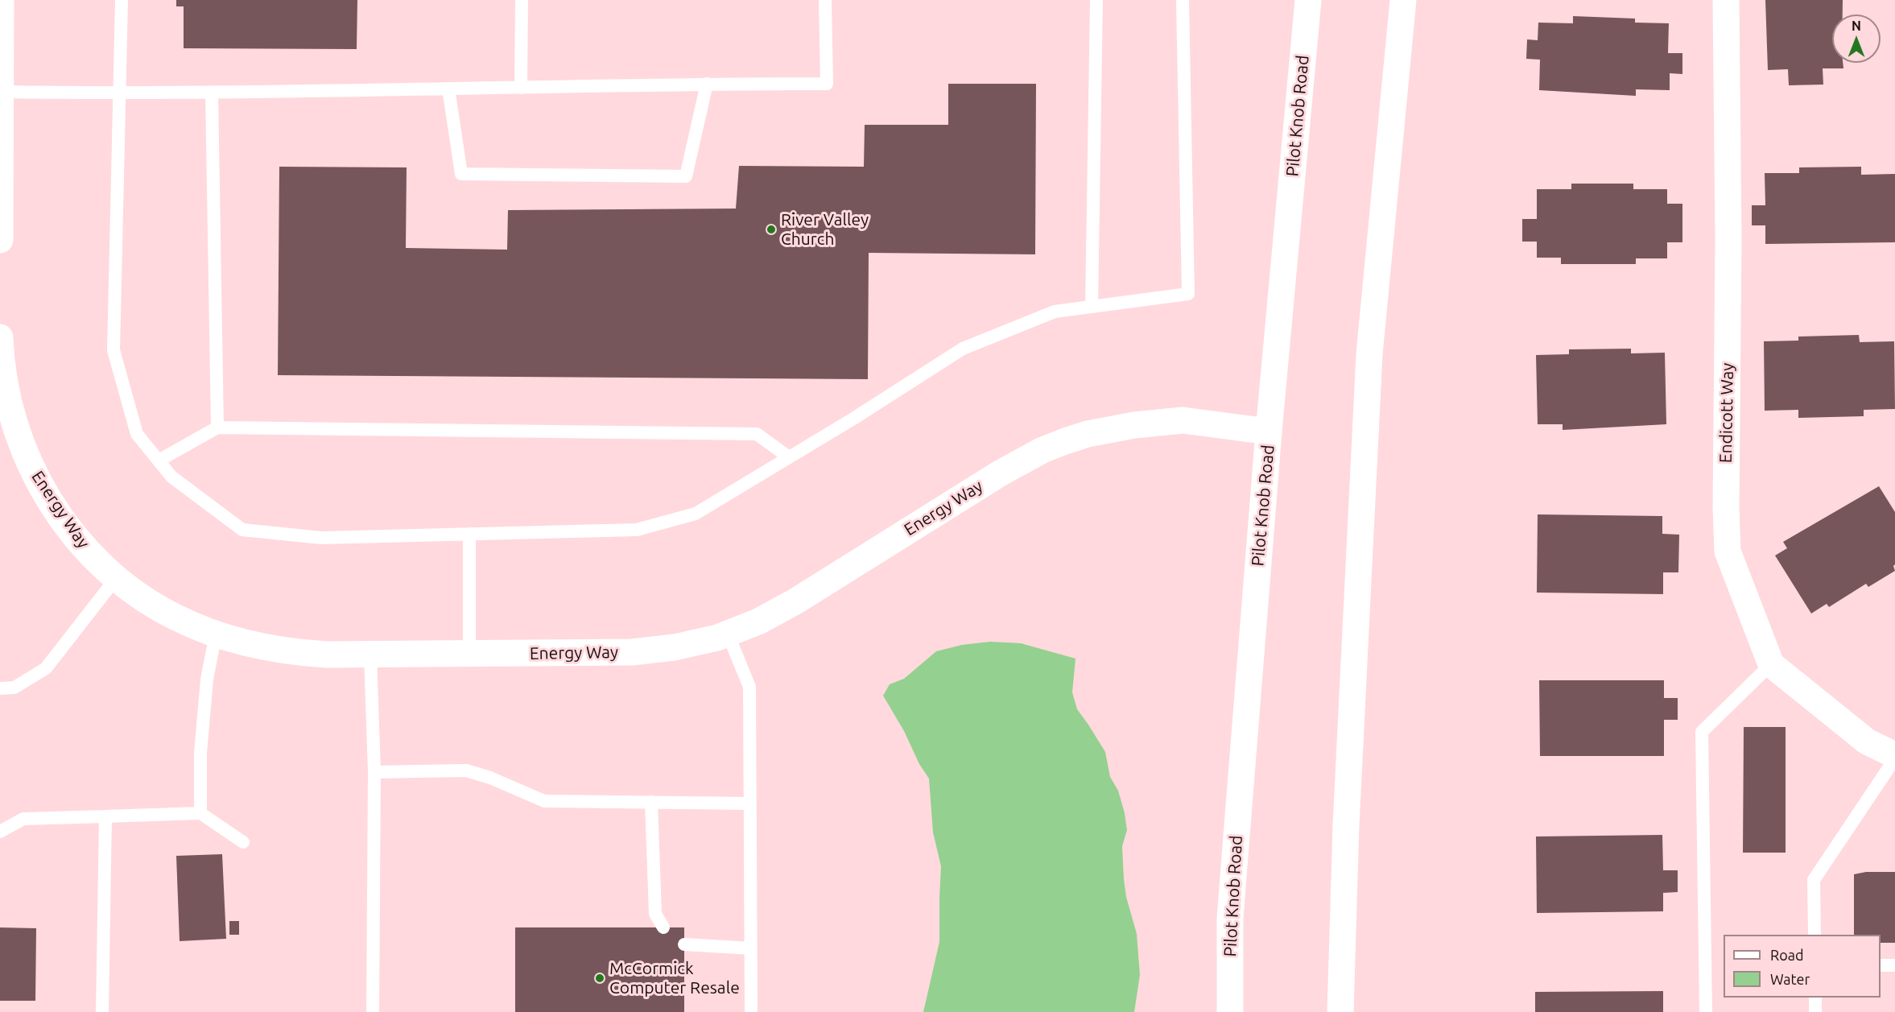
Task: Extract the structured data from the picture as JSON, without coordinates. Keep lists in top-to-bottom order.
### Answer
{
  "streets": {
    "street": ["Pilot Knob Road", "Endicott Way", "Energy Way"]
  },
  "crossings": [
    ["Pilot Knob Road", "Energy Way"]
  ],
  "places": ["River Valley Church", "McCormick Computer Resale"],
  "legend": ["Road", "Water"],
  "north": "top"
}
